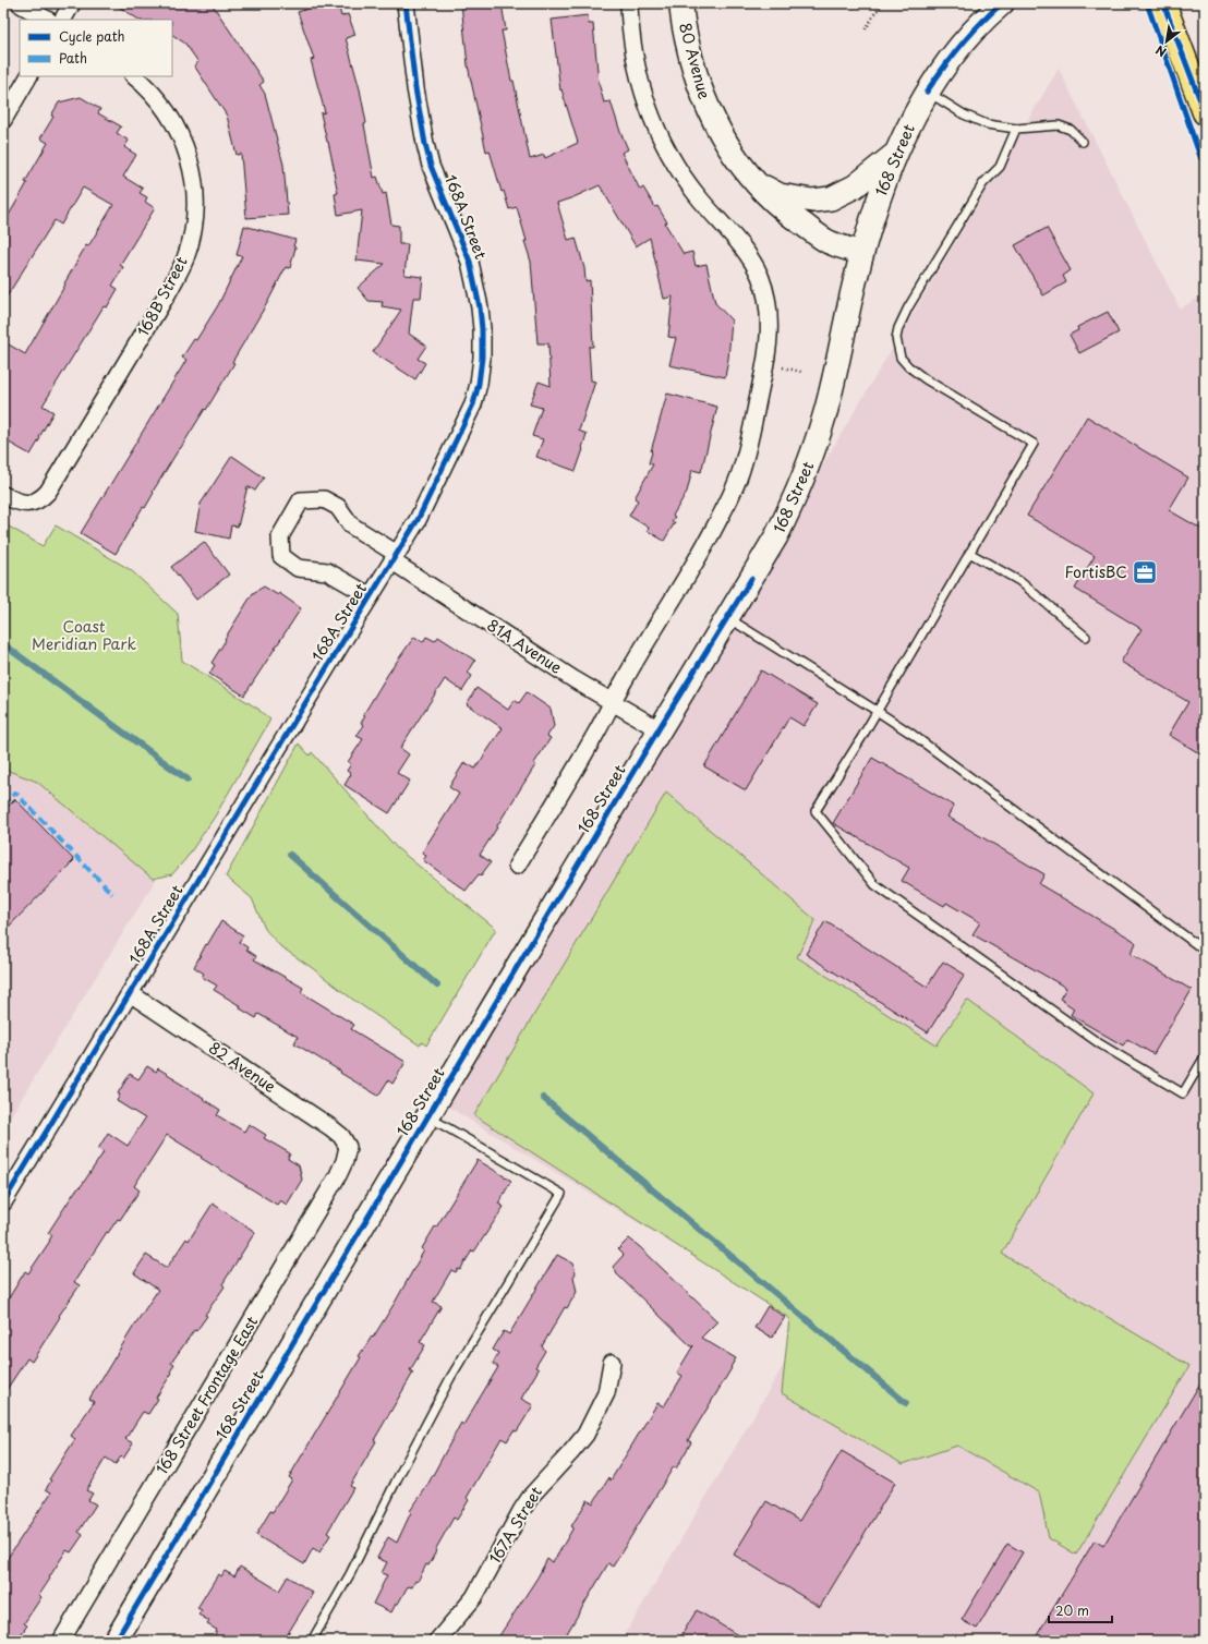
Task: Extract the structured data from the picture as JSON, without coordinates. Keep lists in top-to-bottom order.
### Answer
{
  "streets": {
    "main road": ["80 Avenue", "168 Street"],
    "street": [
      "168A Street",
      "168B Street",
      "81A Avenue",
      "82 Avenue",
      "168 Street Frontage East",
      "167A Street"
    ]
  },
  "crossings": [
    ["80 Avenue", "168 Street"],
    ["168 Street", "81A Avenue"],
    ["168A Street", "81A Avenue"],
    ["168A Street", "82 Avenue"],
    ["82 Avenue", "168 Street Frontage East"]
  ],
  "parks": ["Coast Meridian Park"],
  "places": {
    "office": ["FortisBC"]
  },
  "legend": ["Cycle path", "Path"],
  "scale_bar": "20 m",
  "north": "bottom left"
}
